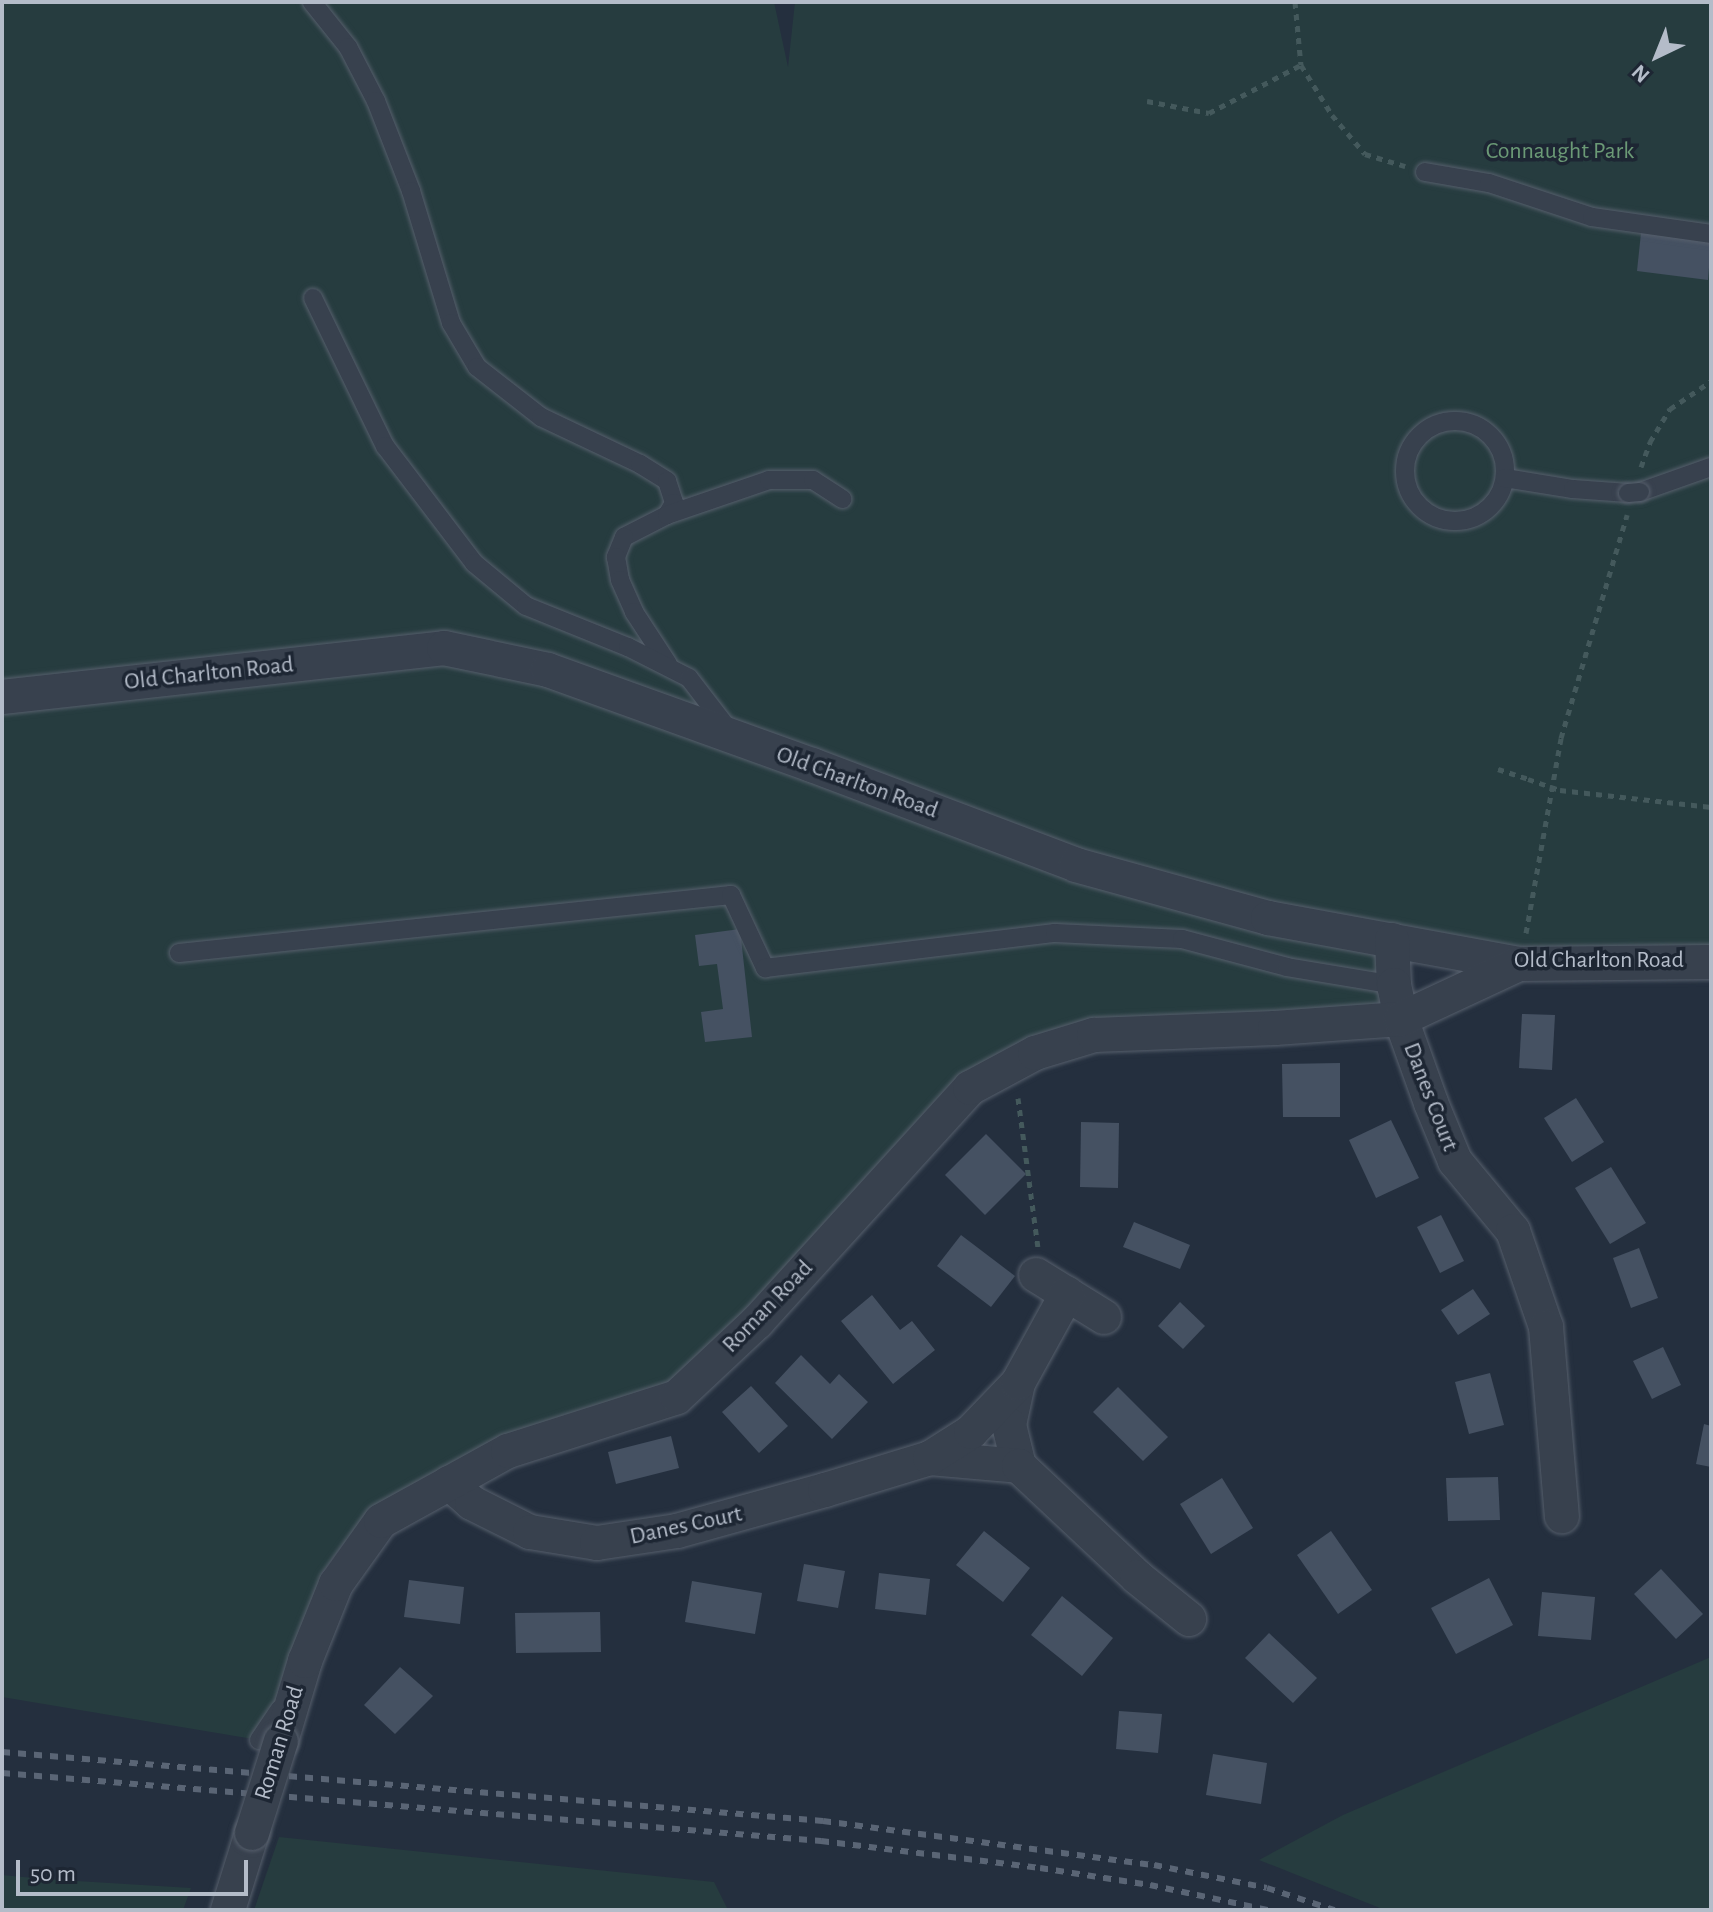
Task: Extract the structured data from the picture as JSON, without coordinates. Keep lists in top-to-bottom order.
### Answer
{
  "streets": {
    "street": ["Old Charlton Road", "Danes Court", "Roman Road"]
  },
  "crossings": [
    ["Old Charlton Road", "Danes Court"],
    ["Old Charlton Road", "Roman Road"],
    ["Danes Court", "Roman Road"]
  ],
  "parks": ["Connaught Park"],
  "scale_bar": "50 m",
  "north": "bottom left"
}
